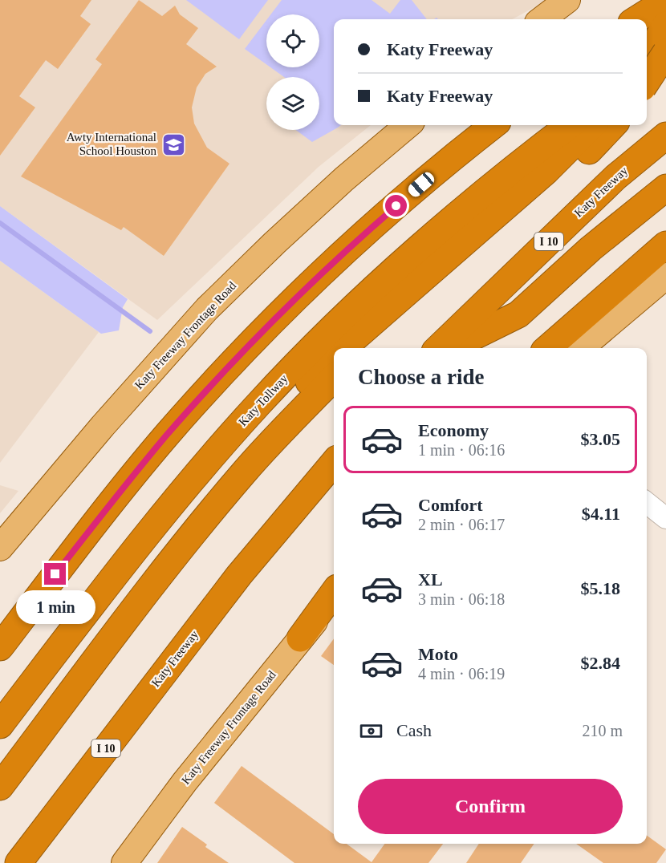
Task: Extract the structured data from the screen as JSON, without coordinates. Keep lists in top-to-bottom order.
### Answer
{
  "streets": {
    "highway": ["Katy Freeway", "I 10", "Katy Tollway"],
    "main road": ["Katy Freeway Frontage Road"]
  },
  "places": {
    "school or university": ["Awty International School Houston"]
  },
  "page": {
    "banner": ["Katy Freeway", "Katy Freeway"],
    "heading": "Choose a ride",
    "list": [
      {
        "name": "Economy",
        "note": "1 min · 06:16",
        "value": "$3.05"
      },
      {
        "name": "Comfort",
        "note": "2 min · 06:17",
        "value": "$4.11"
      },
      {
        "name": "XL",
        "note": "3 min · 06:18",
        "value": "$5.18"
      },
      {
        "name": "Moto",
        "note": "4 min · 06:19",
        "value": "$2.84"
      }
    ],
    "bubble": "1 min",
    "pay": ["Cash", "210 m"],
    "buttons": "Confirm"
  }
}
